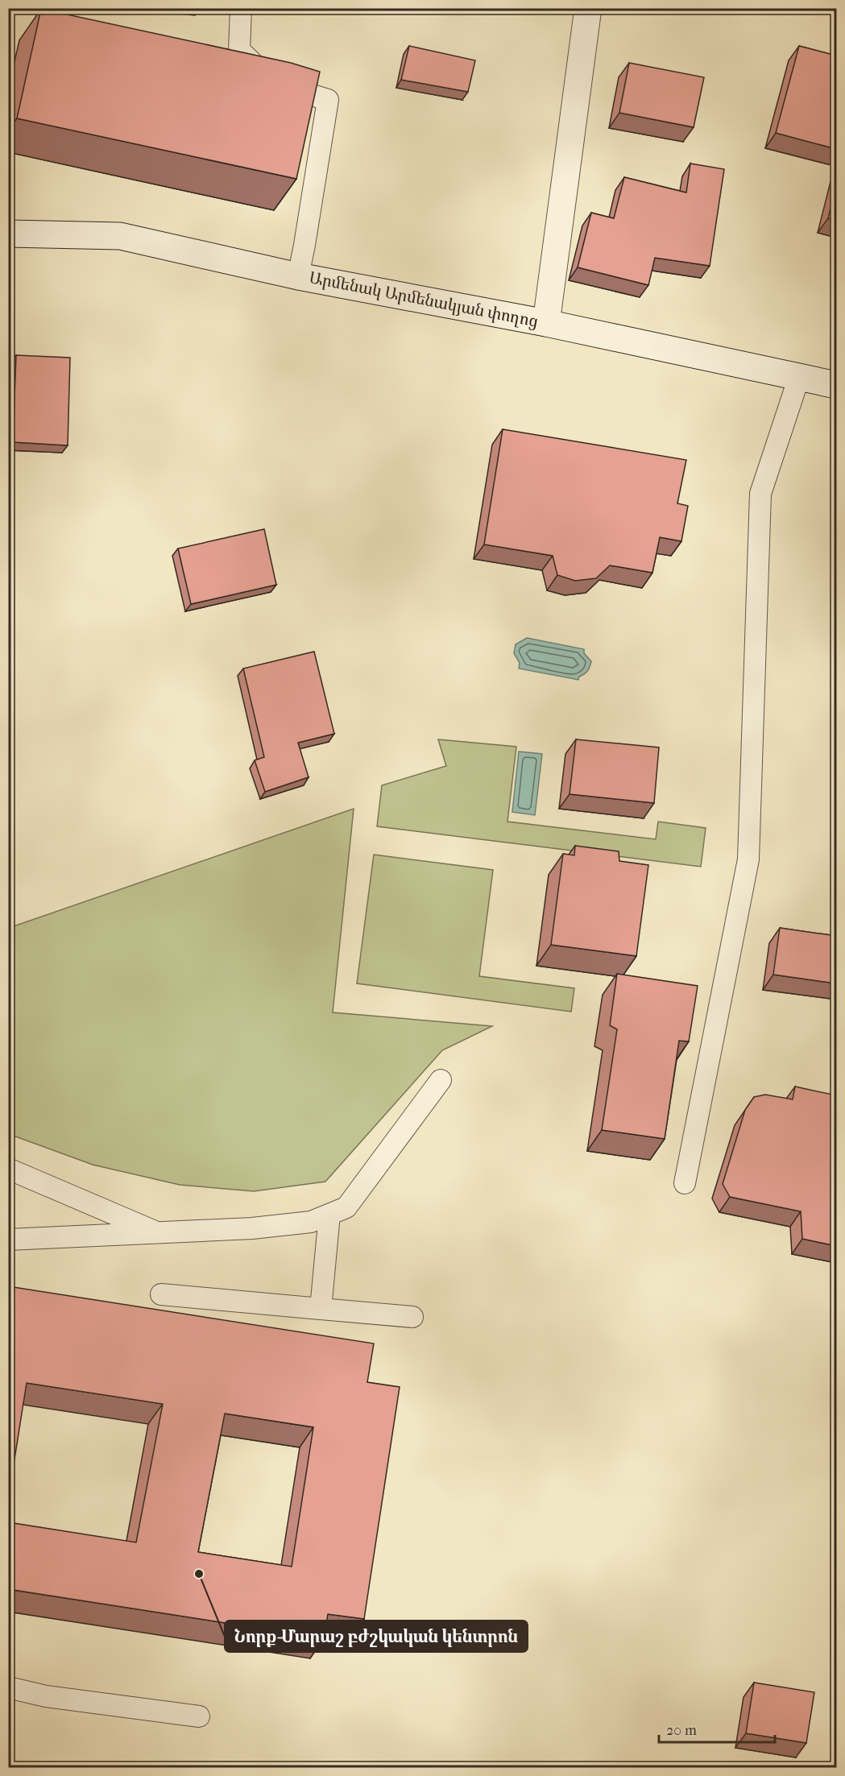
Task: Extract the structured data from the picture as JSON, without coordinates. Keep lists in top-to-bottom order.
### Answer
{
  "streets": {
    "main road": ["Արմենակ Արմենակյան փողոց"]
  },
  "places": ["Նորք-Մարաշ բժշկական կենտրոն"],
  "scale_bar": "20 m"
}
